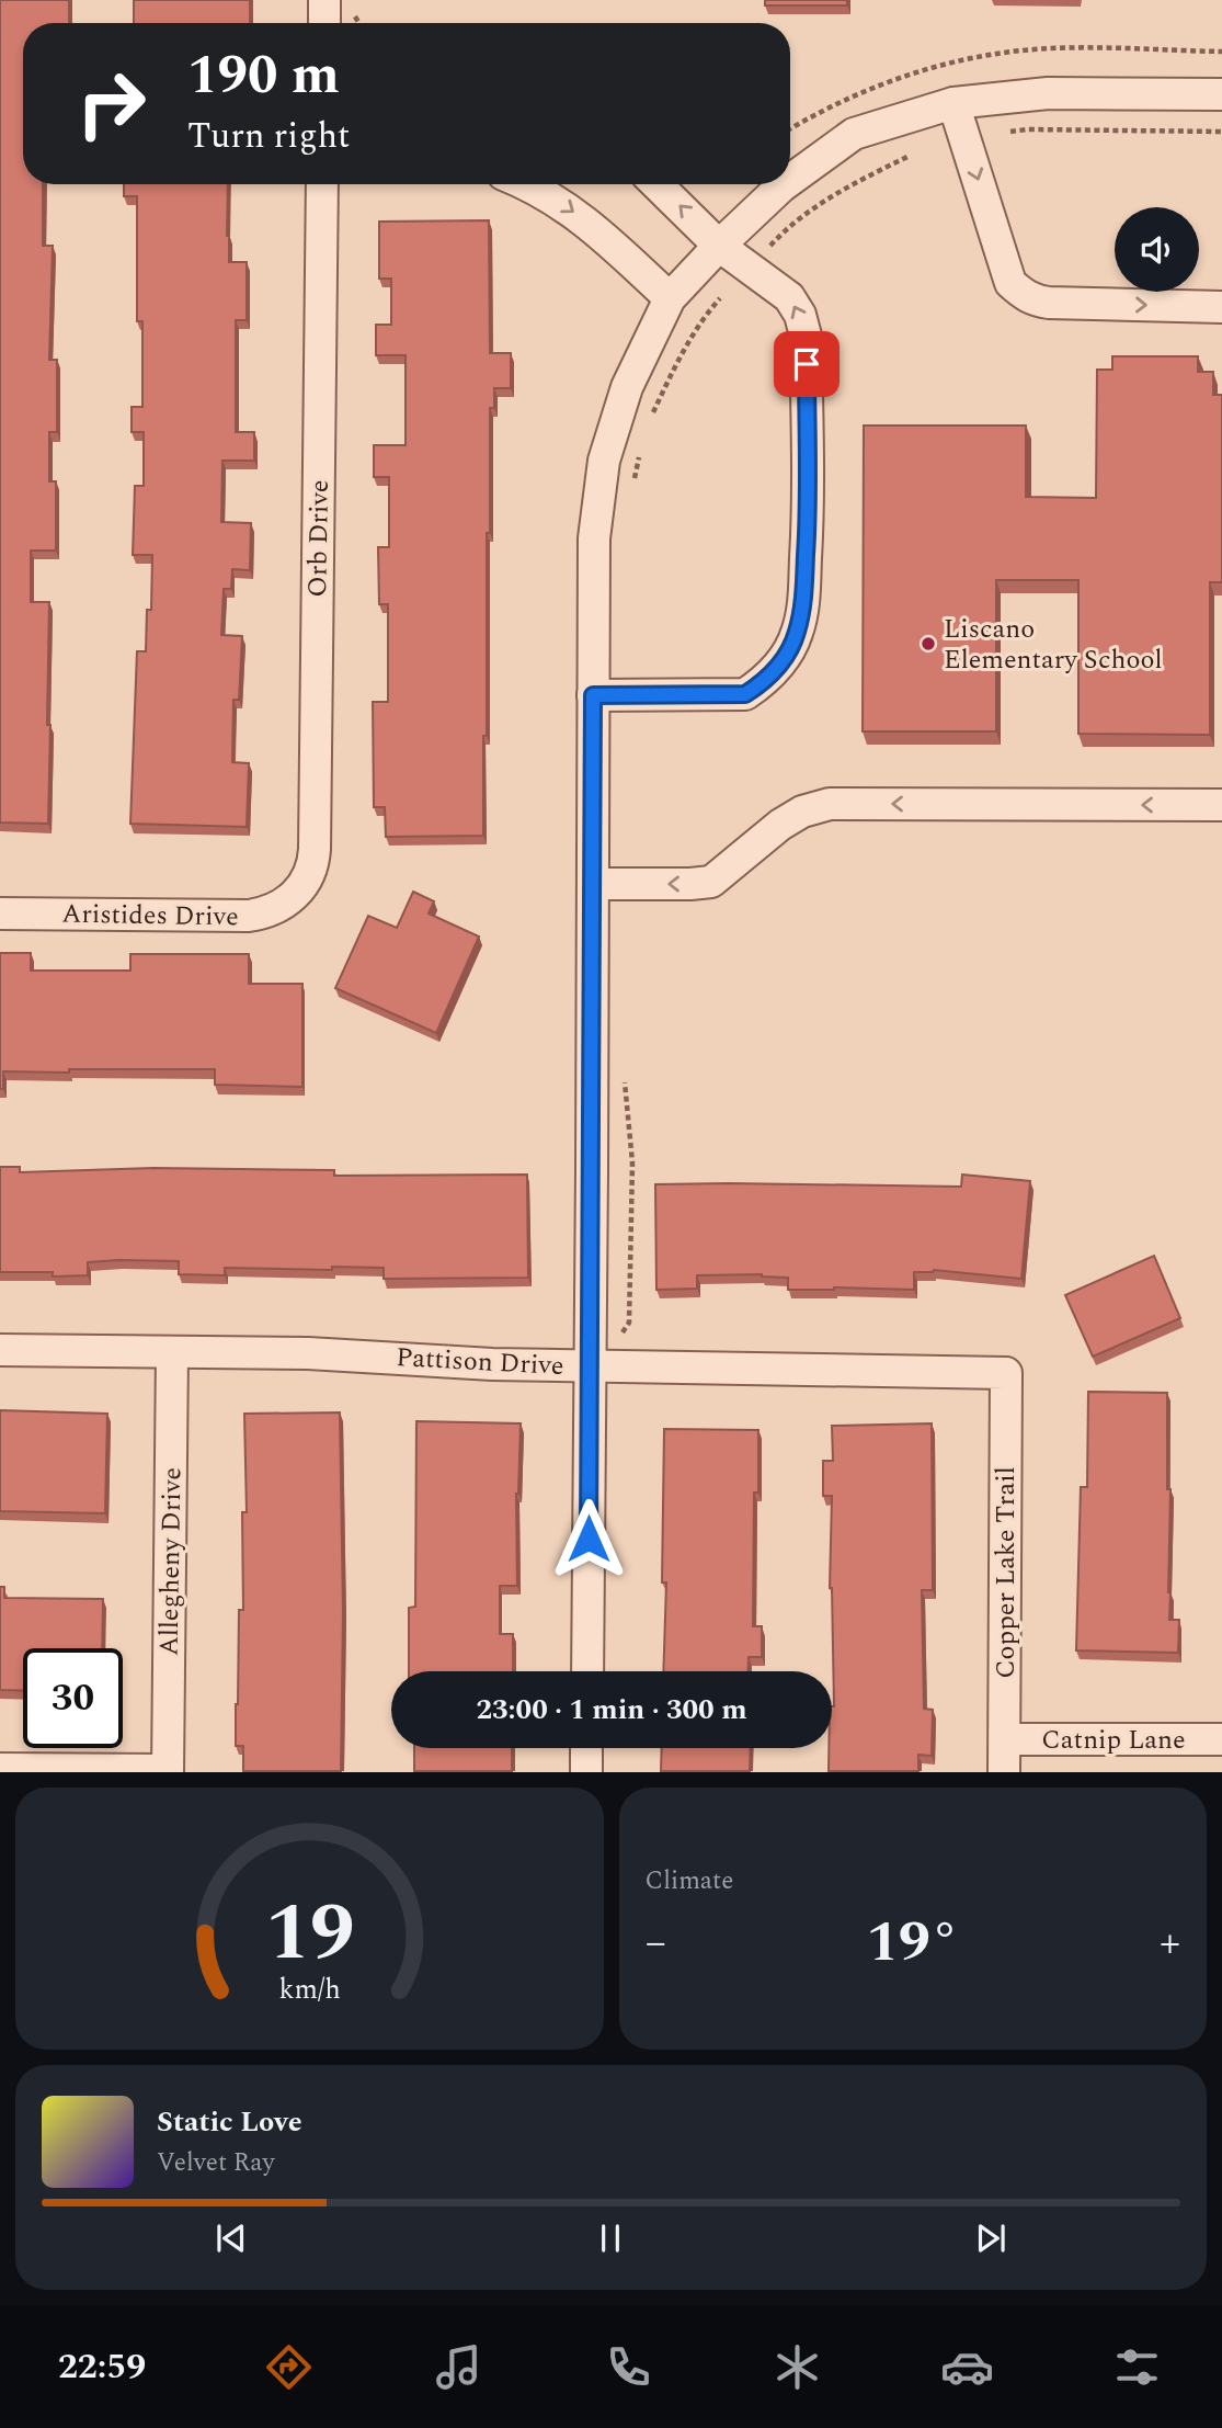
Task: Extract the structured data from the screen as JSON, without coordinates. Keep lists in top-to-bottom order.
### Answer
{
  "streets": {
    "street": [
      "Orb Drive",
      "Aristides Drive",
      "Pattison Drive",
      "Allegheny Drive",
      "Copper Lake Trail",
      "Catnip Lane"
    ]
  },
  "crossings": [
    ["Orb Drive", "Aristides Drive"],
    ["Pattison Drive", "Allegheny Drive"],
    ["Pattison Drive", "Copper Lake Trail"],
    ["Copper Lake Trail", "Catnip Lane"]
  ],
  "places": ["Liscano Elementary School"],
  "page": {
    "turn": ["190 m", "Turn right"],
    "limit": "30",
    "trip": "23:00 · 1 min · 300 m",
    "tile": "Climate",
    "heat": ["−", "19°", "+"],
    "song": ["Static Love", "Velvet Ray"],
    "tabs": "22:59",
    "gauge": ["19", "km/h"]
  }
}
